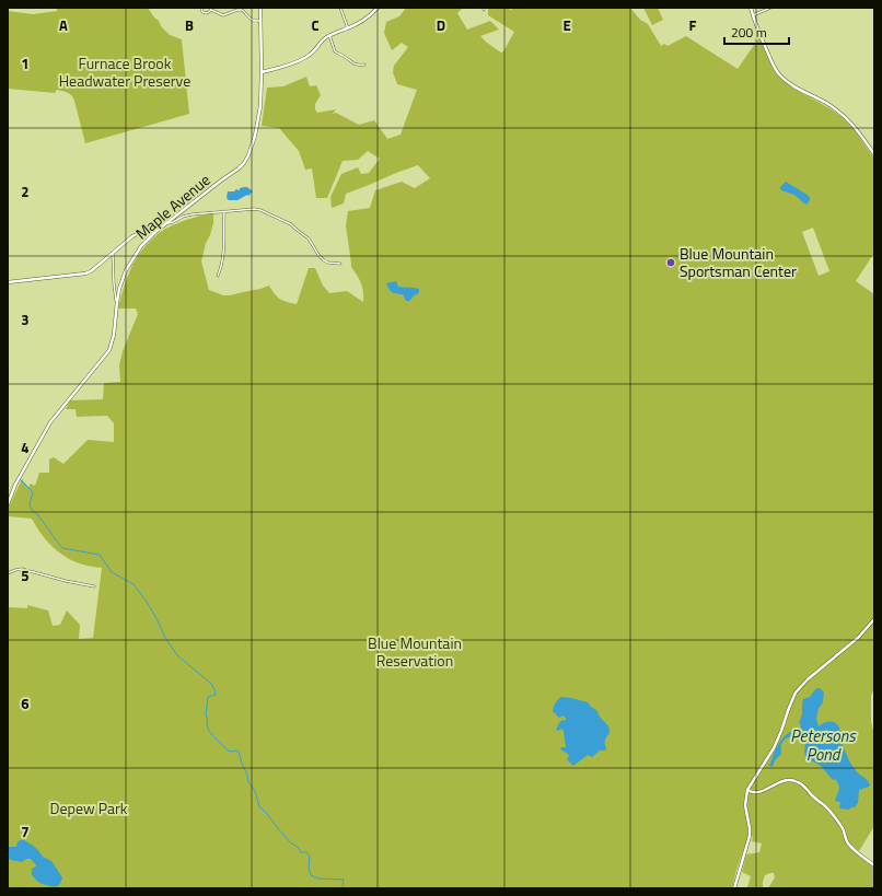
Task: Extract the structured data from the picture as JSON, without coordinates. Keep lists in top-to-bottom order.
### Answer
{
  "streets": {
    "street": ["Maple Avenue"]
  },
  "water": ["Petersons Pond"],
  "parks": ["Furnace Brook Headwater Preserve", "Blue Mountain Reservation", "Depew Park"],
  "places": ["Blue Mountain Sportsman Center"],
  "scale_bar": "200 m",
  "grid": {
    "columns": [
      "A",
      "B",
      "C",
      "D",
      "E",
      "F"
    ],
    "rows": [
      "1",
      "2",
      "3",
      "4",
      "5",
      "6",
      "7"
    ]
  }
}
